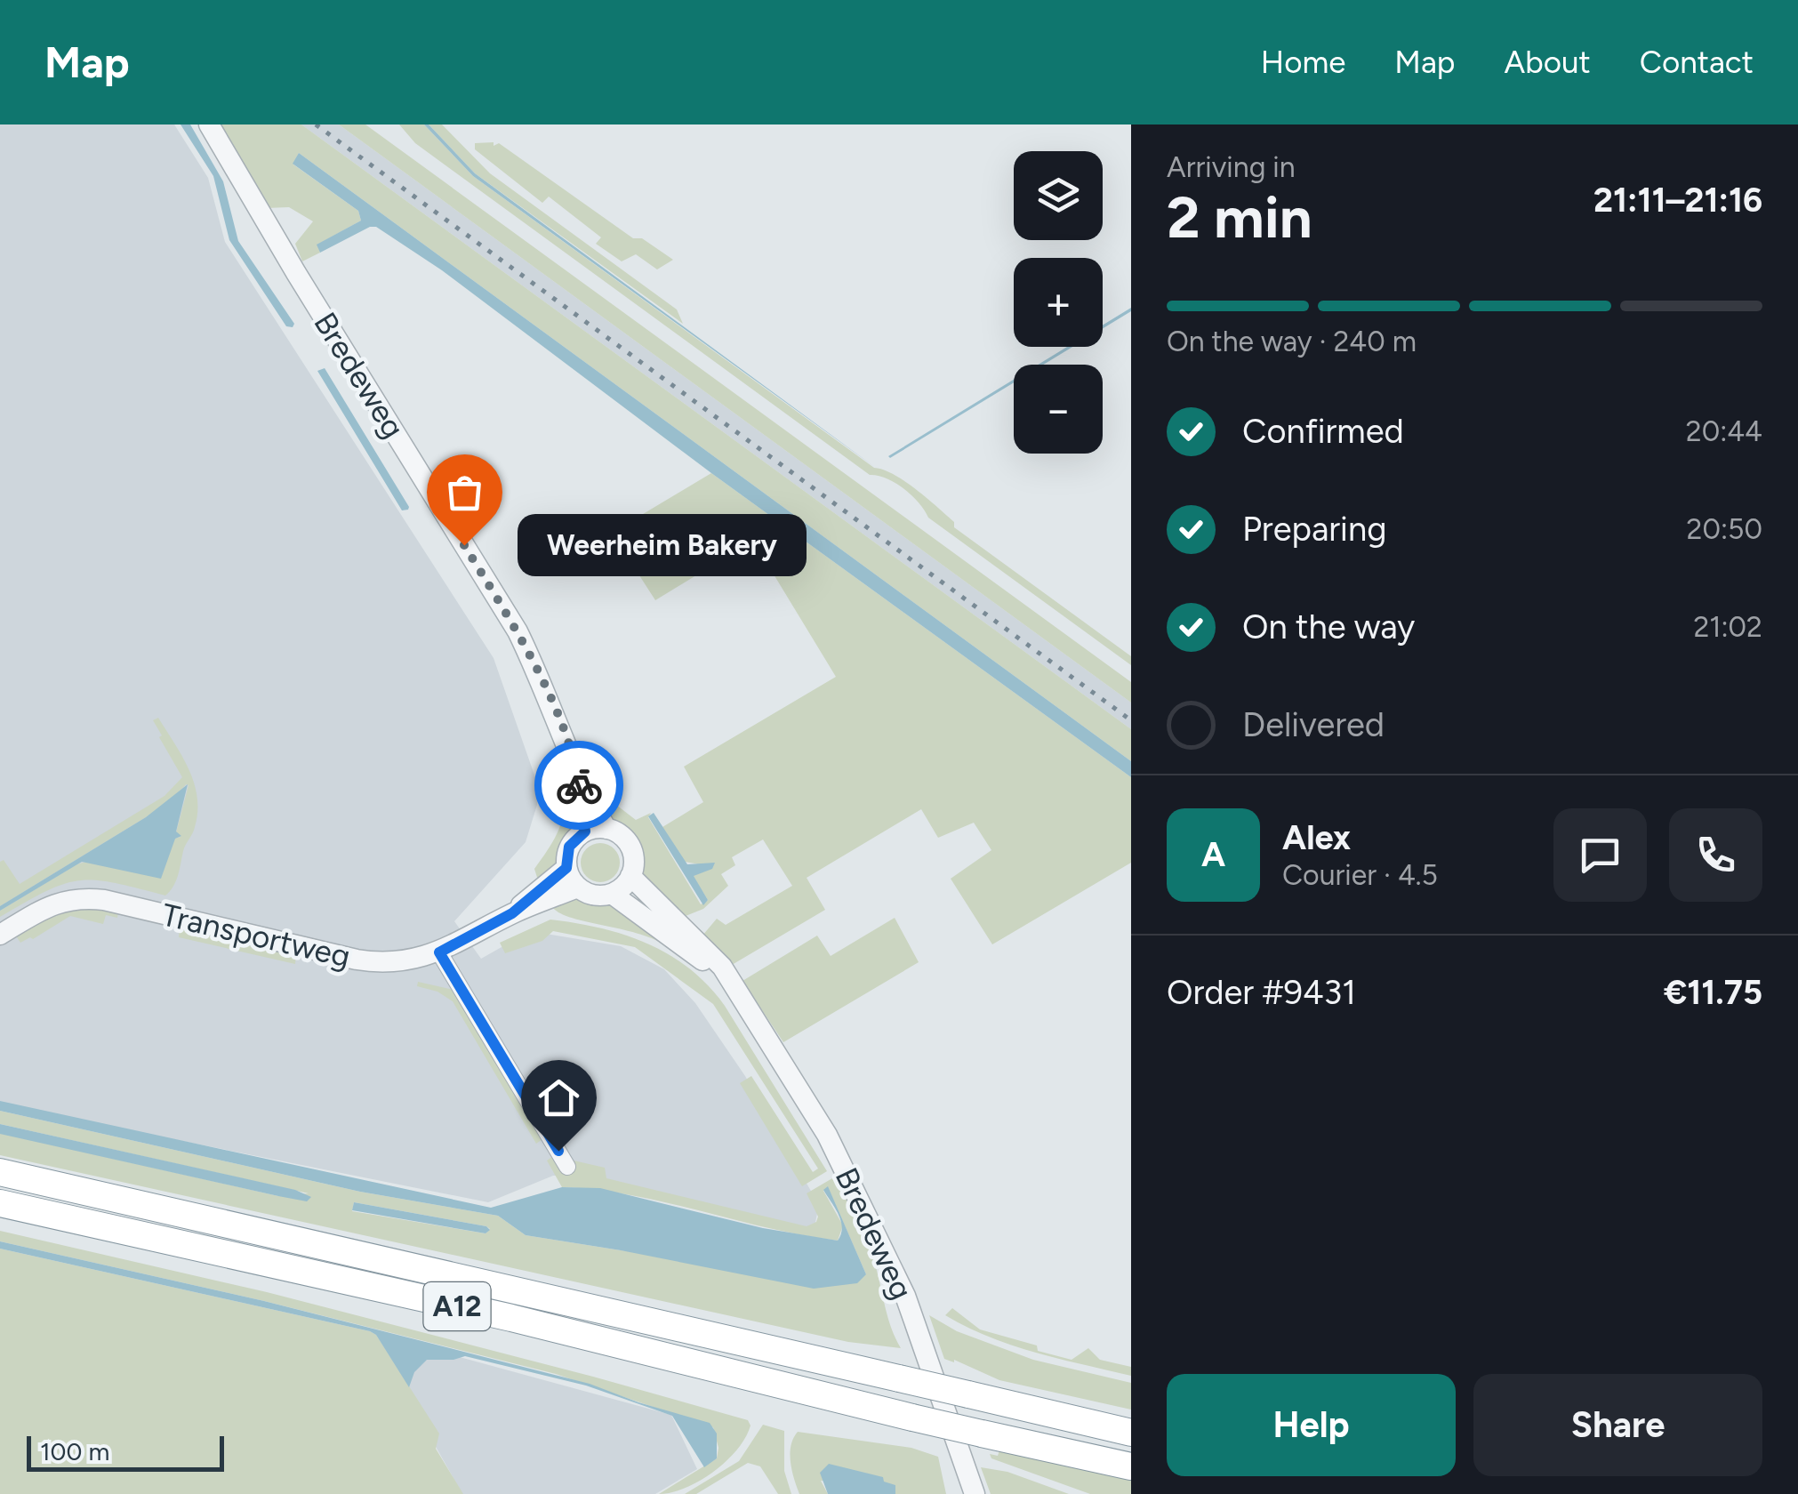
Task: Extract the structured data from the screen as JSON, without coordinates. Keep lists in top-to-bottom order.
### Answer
{
  "streets": {
    "highway": ["A12"],
    "street": ["Bredeweg", "Transportweg"]
  },
  "crossings": [
    ["Bredeweg", "Transportweg"]
  ],
  "places": ["Weerheim Bakery"],
  "scale_bar": "100 m",
  "page": {
    "header": "Map",
    "nav": [
      "Home",
      "Map",
      "About",
      "Contact"
    ],
    "heading": ["2 min", "Arriving in", "21:11–21:16"],
    "panel": [
      "Alex",
      "Courier · 4.5",
      "Order #9431",
      "€11.75"
    ],
    "map_buttons": ["+", "−"],
    "bar": "On the way · 240 m",
    "list": [
      ["Confirmed", "20:44"],
      ["Preparing", "20:50"],
      ["On the way", "21:02"],
      "Delivered"
    ],
    "bubble": "Weerheim Bakery",
    "round": "A",
    "buttons": ["Help", "Share"],
    "scale": "100 m"
  }
}
